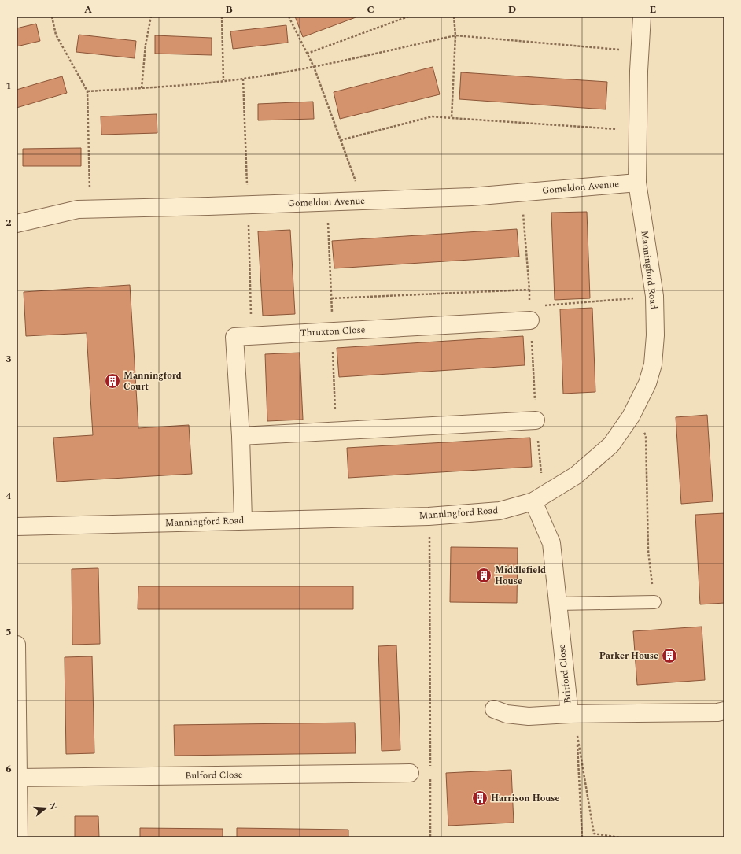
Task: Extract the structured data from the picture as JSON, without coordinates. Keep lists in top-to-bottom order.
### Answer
{
  "streets": {
    "street": [
      "Gomeldon Avenue",
      "Manningford Road",
      "Thruxton Close",
      "Britford Close",
      "Bulford Close"
    ]
  },
  "crossings": [
    ["Gomeldon Avenue", "Manningford Road"],
    ["Manningford Road", "Thruxton Close"],
    ["Manningford Road", "Britford Close"]
  ],
  "places": {
    "building": [
      "Manningford Court",
      "Middlefield House",
      "Parker House",
      "Harrison House"
    ]
  },
  "north": "right",
  "grid": {
    "columns": [
      "A",
      "B",
      "C",
      "D",
      "E"
    ],
    "rows": [
      "1",
      "2",
      "3",
      "4",
      "5",
      "6"
    ]
  }
}
